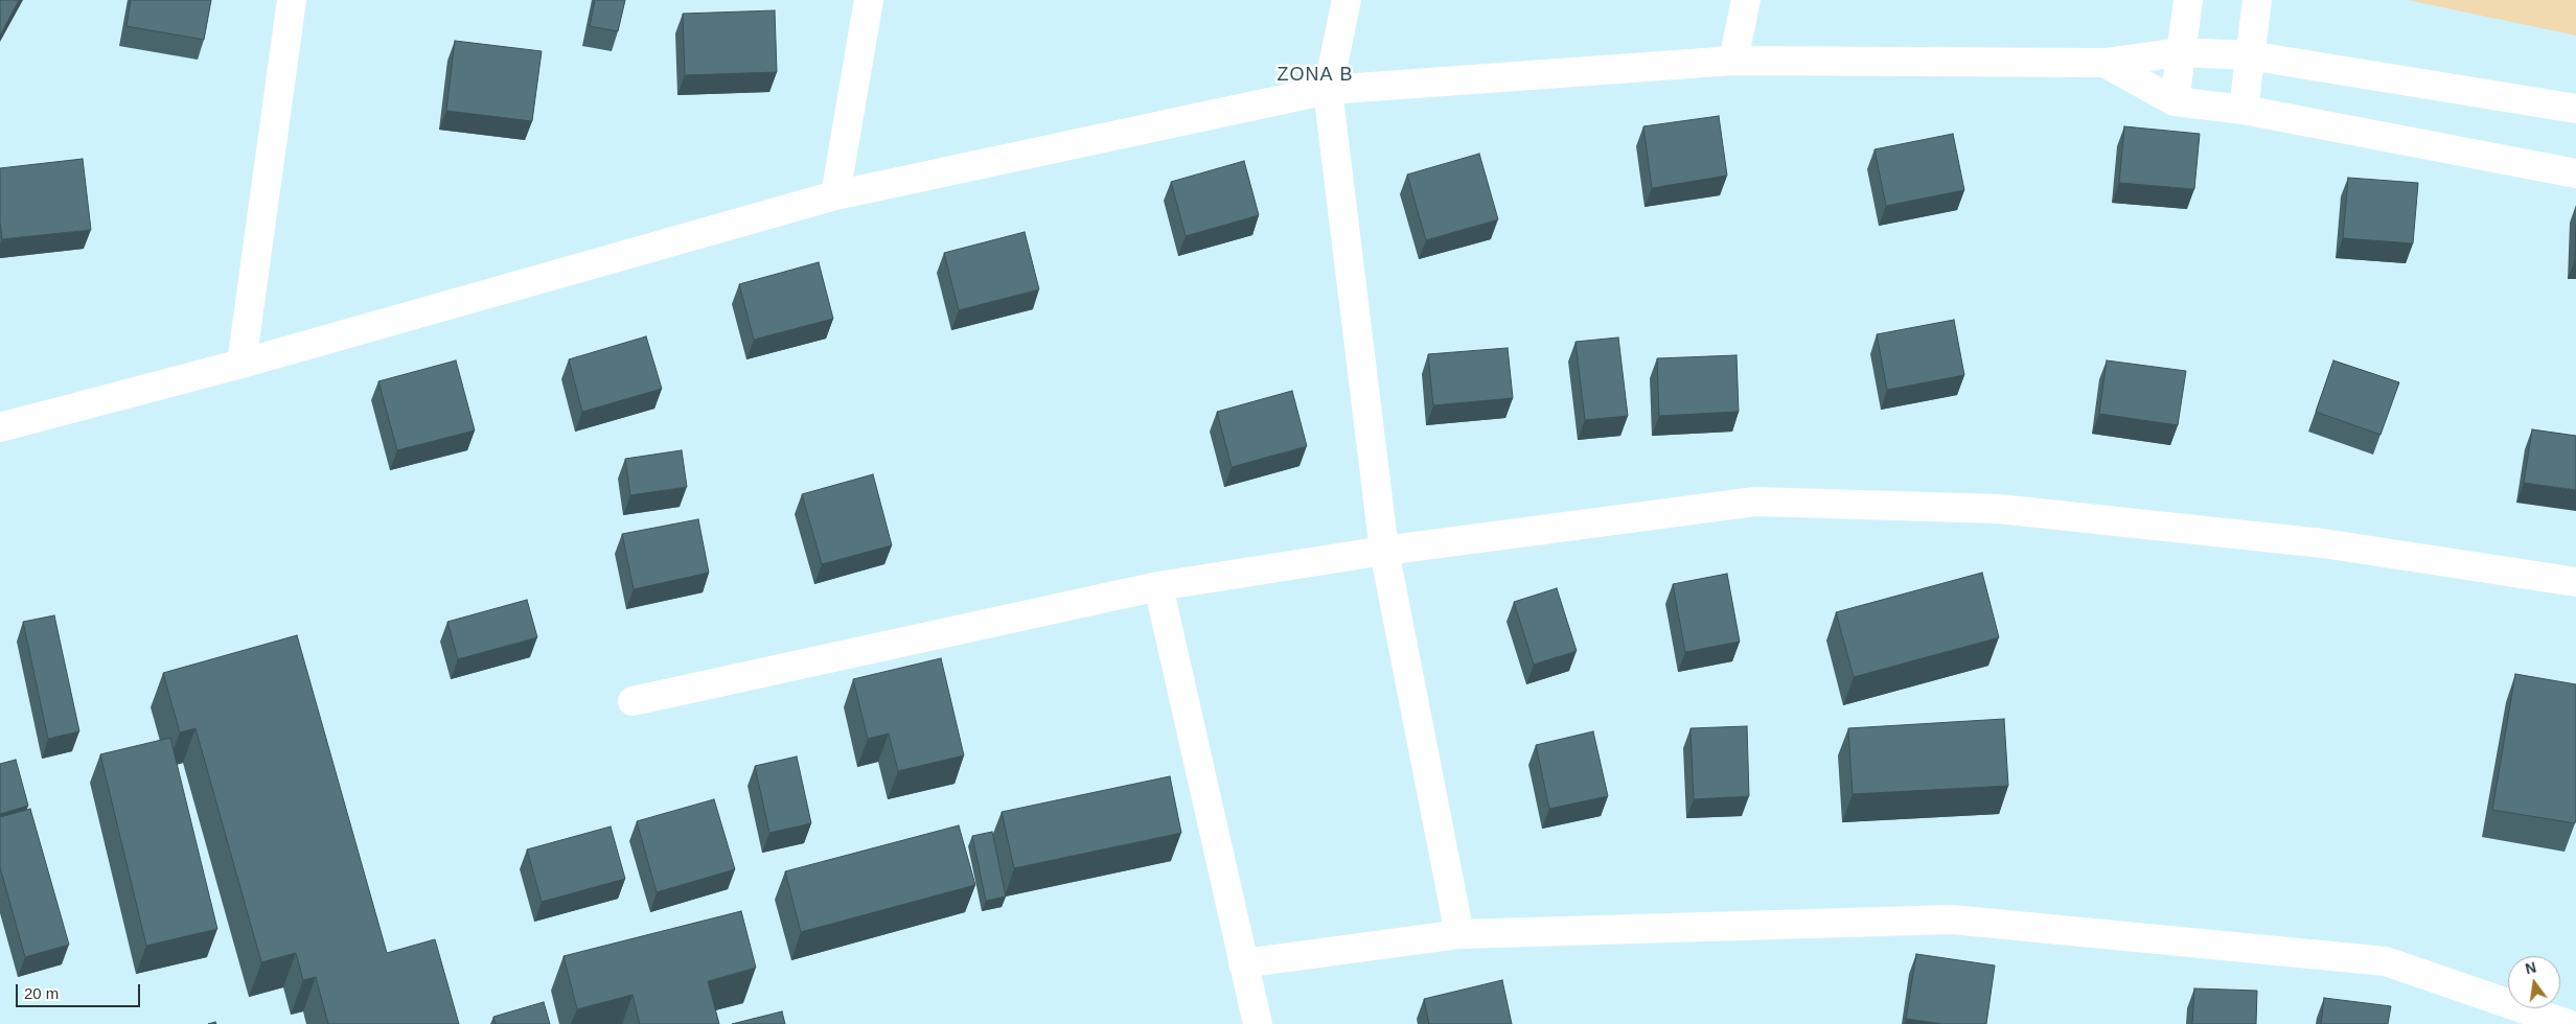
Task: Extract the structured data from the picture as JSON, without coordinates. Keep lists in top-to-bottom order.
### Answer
{
  "districts": ["ZONA B"],
  "scale_bar": "20 m",
  "north": "top"
}
